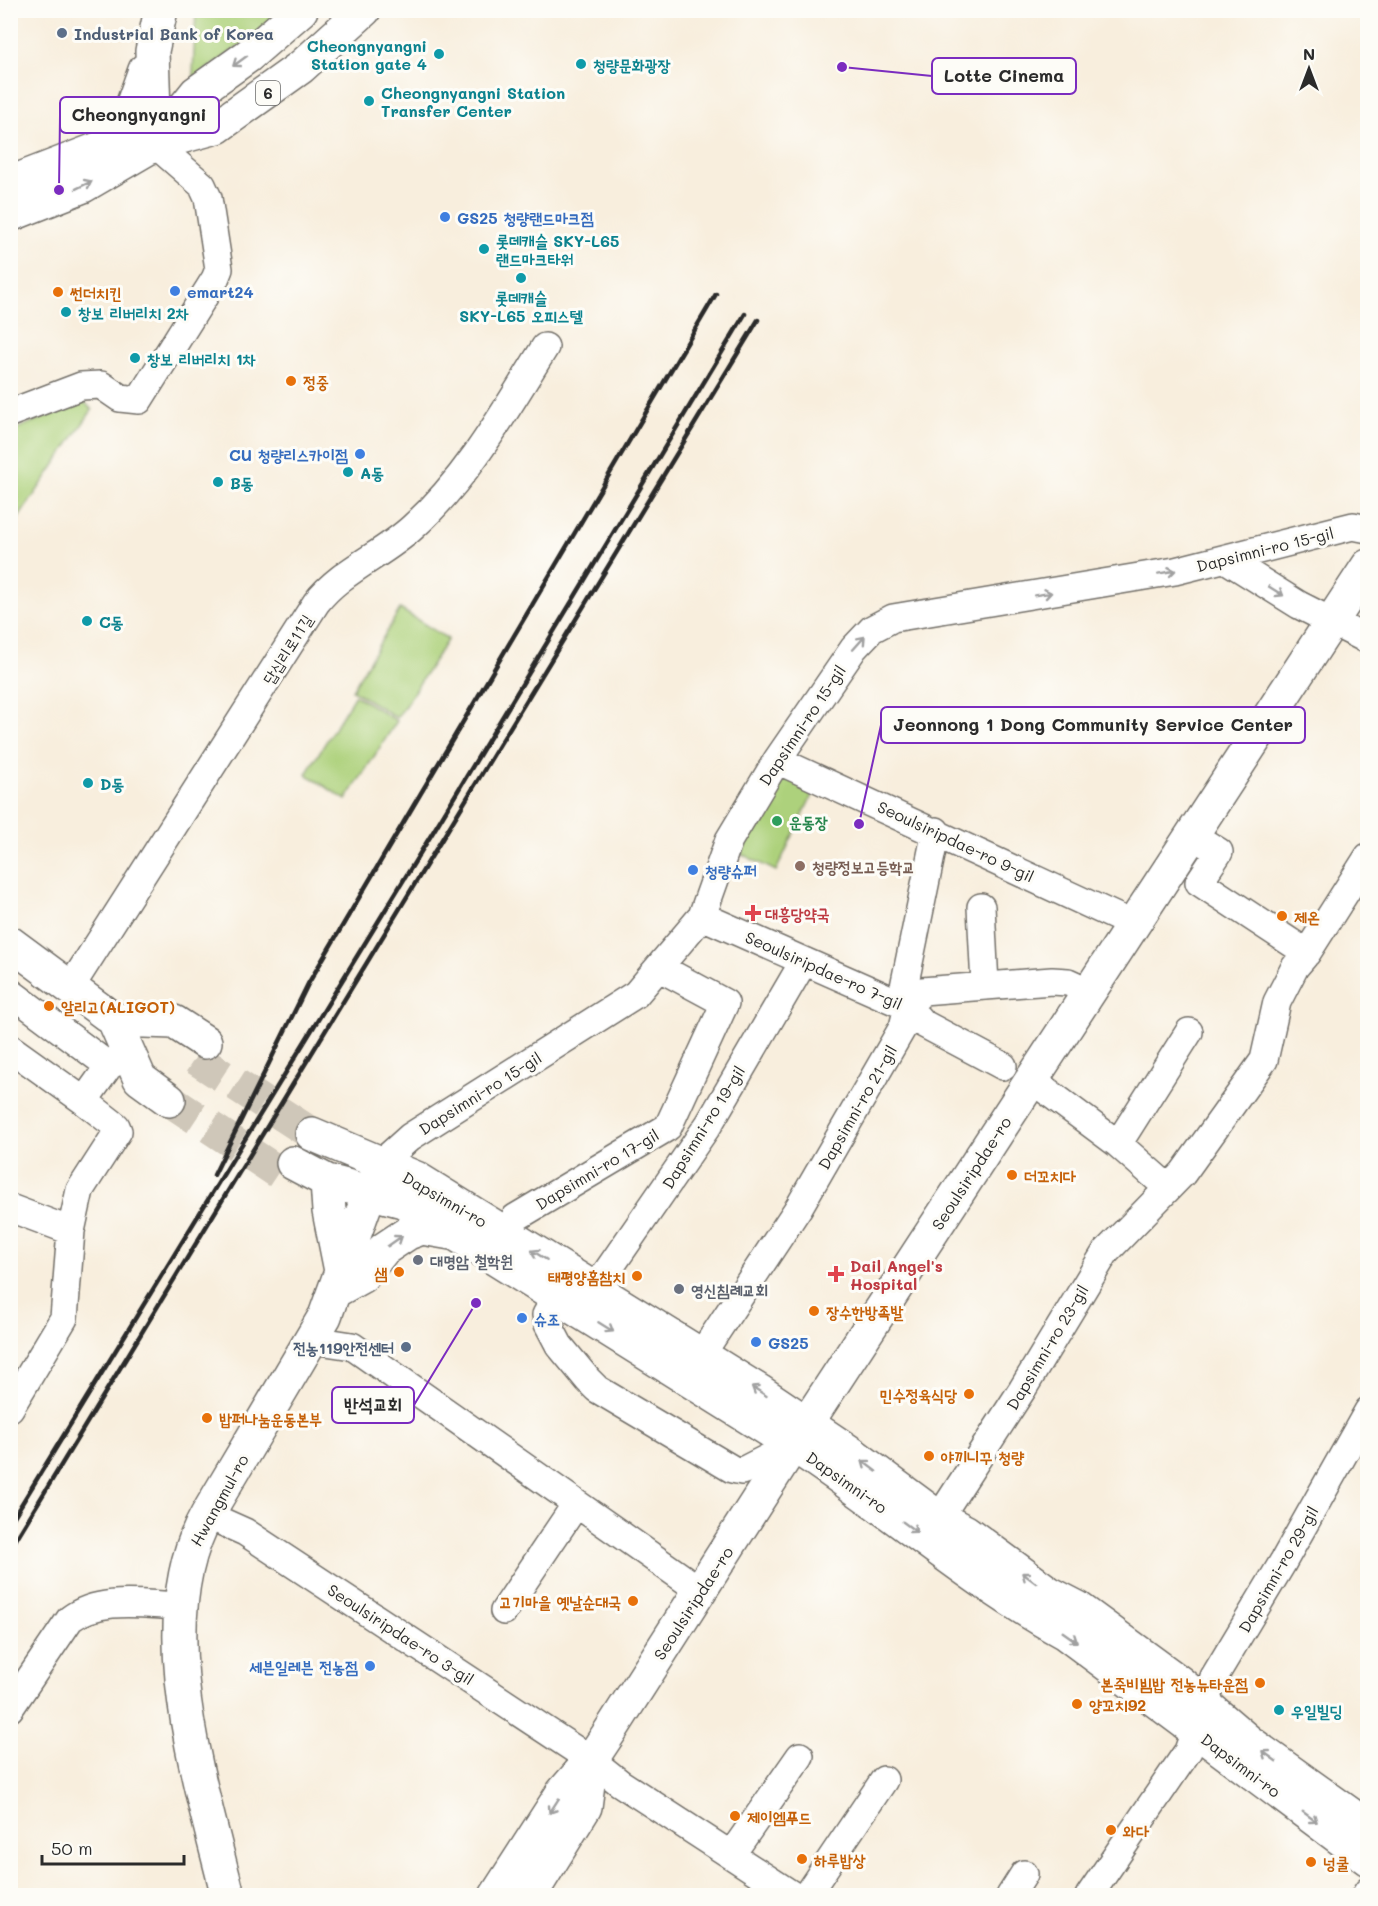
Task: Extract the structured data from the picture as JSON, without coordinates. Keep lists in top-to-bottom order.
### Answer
{
  "streets": {
    "main road": [
      "6",
      "Seoulsiripdae-ro",
      "Dapsimni-ro",
      "Hwangmul-ro"
    ],
    "street": [
      "Dapsimni-ro 15-gil",
      "답십리로11길",
      "Seoulsiripdae-ro 9-gil",
      "Seoulsiripdae-ro 7-gil",
      "Dapsimni-ro 21-gil",
      "Dapsimni-ro 19-gil",
      "Dapsimni-ro 17-gil",
      "Dapsimni-ro 23-gil",
      "Dapsimni-ro 29-gil",
      "Seoulsiripdae-ro 3-gil"
    ]
  },
  "crossings": [
    ["Dapsimni-ro 15-gil", "Seoulsiripdae-ro 9-gil"],
    ["Dapsimni-ro 15-gil", "Seoulsiripdae-ro 7-gil"],
    ["Dapsimni-ro 15-gil", "Dapsimni-ro 17-gil"],
    ["Dapsimni-ro 15-gil", "Dapsimni-ro"],
    ["Dapsimni-ro 15-gil", "Hwangmul-ro"],
    ["Seoulsiripdae-ro 9-gil", "Dapsimni-ro 21-gil"],
    ["Seoulsiripdae-ro 9-gil", "Seoulsiripdae-ro"],
    ["Seoulsiripdae-ro 7-gil", "Dapsimni-ro 21-gil"],
    ["Seoulsiripdae-ro 7-gil", "Dapsimni-ro 19-gil"],
    ["Dapsimni-ro 21-gil", "Dapsimni-ro"],
    ["Dapsimni-ro 19-gil", "Dapsimni-ro"],
    ["Dapsimni-ro 17-gil", "Dapsimni-ro"],
    ["Seoulsiripdae-ro", "Dapsimni-ro"],
    ["Seoulsiripdae-ro", "Seoulsiripdae-ro 3-gil"],
    ["Dapsimni-ro", "Dapsimni-ro 23-gil"],
    ["Dapsimni-ro", "Hwangmul-ro"],
    ["Dapsimni-ro", "Dapsimni-ro 29-gil"],
    ["Hwangmul-ro", "Seoulsiripdae-ro 3-gil"]
  ],
  "one_way": ["Dapsimni-ro 15-gil"],
  "places": {
    "other": [
      "Industrial Bank of Korea",
      "Cheongnyangni Station gate 4",
      "청량문화광장",
      "Lotte Cinema",
      "Cheongnyangni Station Transfer Center",
      "Cheongnyangni",
      "GS25 청량랜드마크점",
      "롯데캐슬 SKY-L65 랜드마크타워",
      "롯데캐슬 SKY-L65 오피스텔",
      "emart24",
      "썬더치킨",
      "창보 리버리치 2차",
      "창보 리버리치 1차",
      "정중",
      "CU 청량리스카이점",
      "A동",
      "B동",
      "C동",
      "D동",
      "운동장",
      "Jeonnong 1 Dong Community Service Center",
      "청량정보고등학교",
      "청량슈퍼",
      "제온",
      "알리고(ALIGOT)",
      "더꼬치다",
      "대명암 철학원",
      "샘",
      "태평양홈참치",
      "영신침례교회",
      "반석교회",
      "장수한방족발",
      "슈조",
      "GS25",
      "전농119안전센터",
      "민수정육식당",
      "밥퍼나눔운동본부",
      "야끼니꾸 청량",
      "고기마을 옛날순대국",
      "세븐일레븐 전농점",
      "본죽비빔밥 전농뉴타운점",
      "양꼬치92",
      "우일빌딩",
      "제이엠푸드",
      "와다",
      "하루밥상",
      "넝쿨"
    ],
    "health": ["대흥당약국", "Dail Angel's Hospital"]
  },
  "scale_bar": "50 m",
  "north": "top"
}
